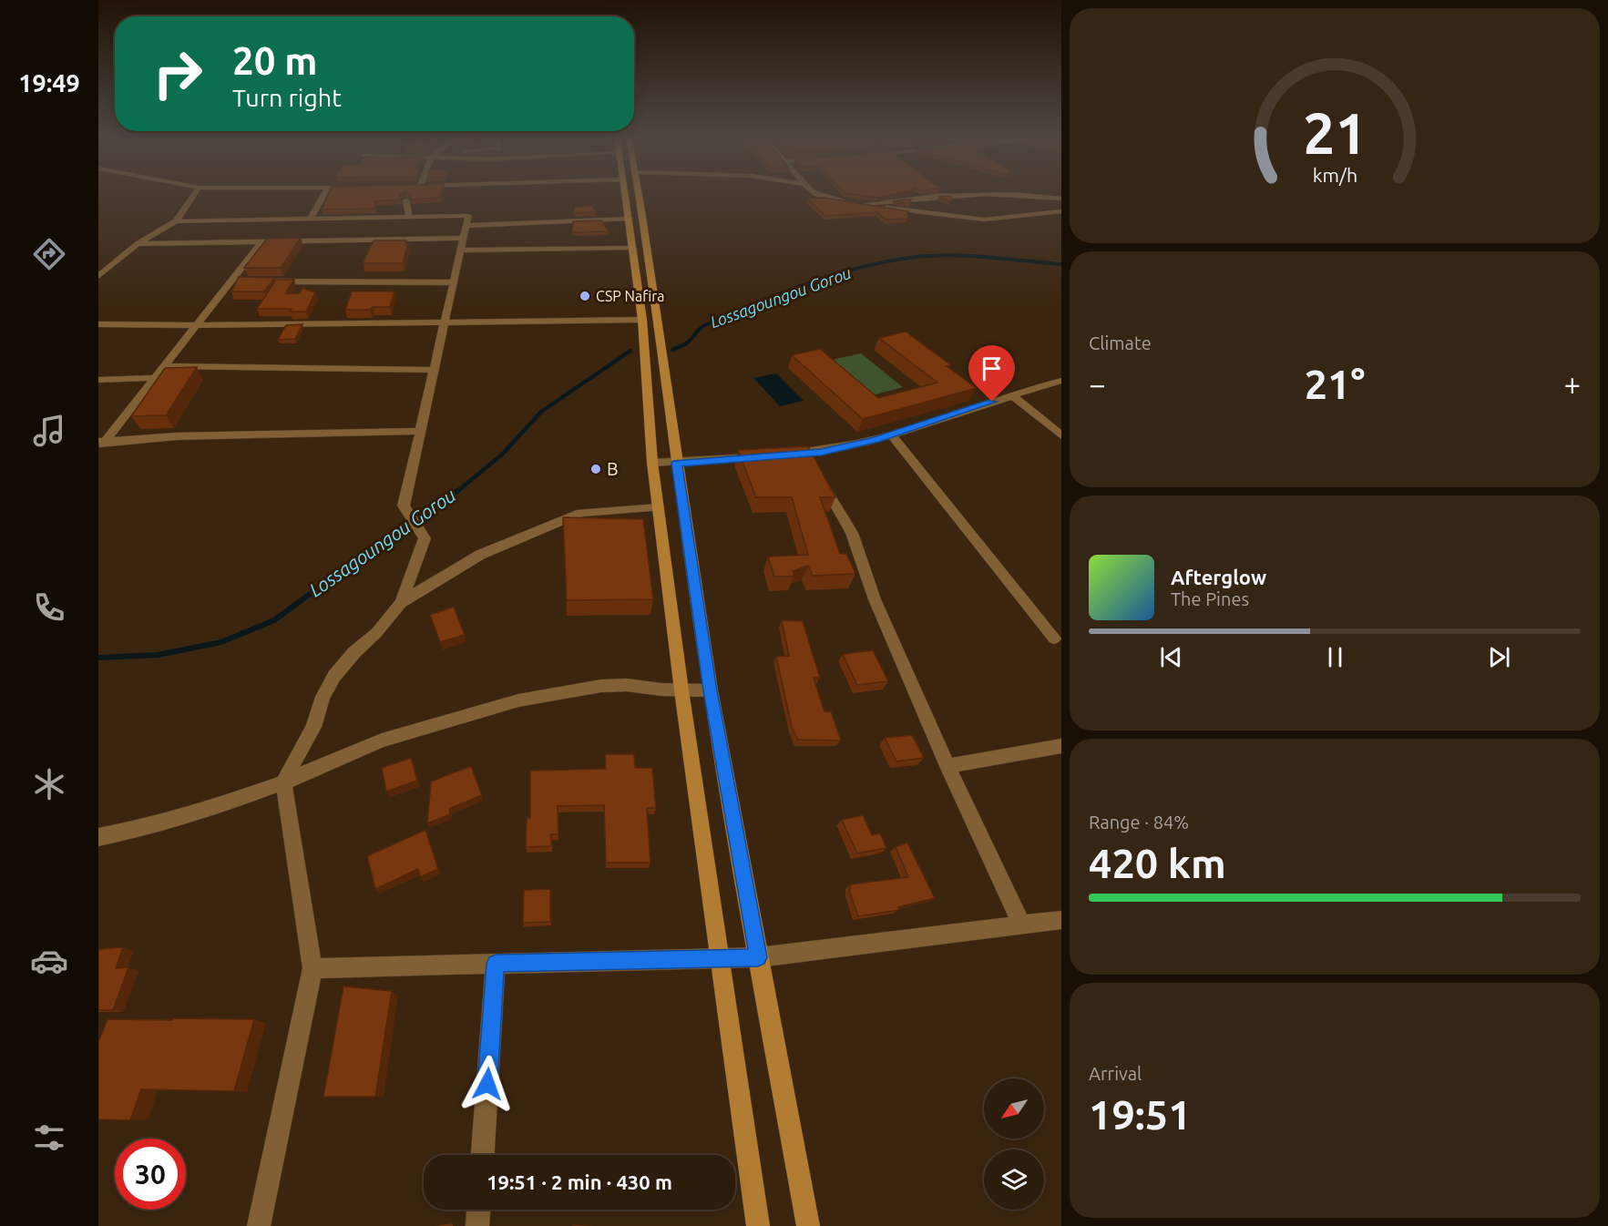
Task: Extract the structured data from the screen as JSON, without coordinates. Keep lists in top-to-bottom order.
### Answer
{
  "water": ["Lossagoungou Gorou"],
  "places": ["CSP Nafira", "B"],
  "north": "bottom left",
  "page": {
    "tabs": "19:49",
    "turn": ["20 m", "Turn right"],
    "tile": [
      "Climate",
      ["Range · 84%", "420 km"],
      ["Arrival", "19:51"]
    ],
    "heat": ["−", "21°", "+"],
    "song": ["Afterglow", "The Pines"],
    "limit": "30",
    "trip": "19:51 · 2 min · 430 m",
    "gauge": ["21", "km/h"]
  }
}
